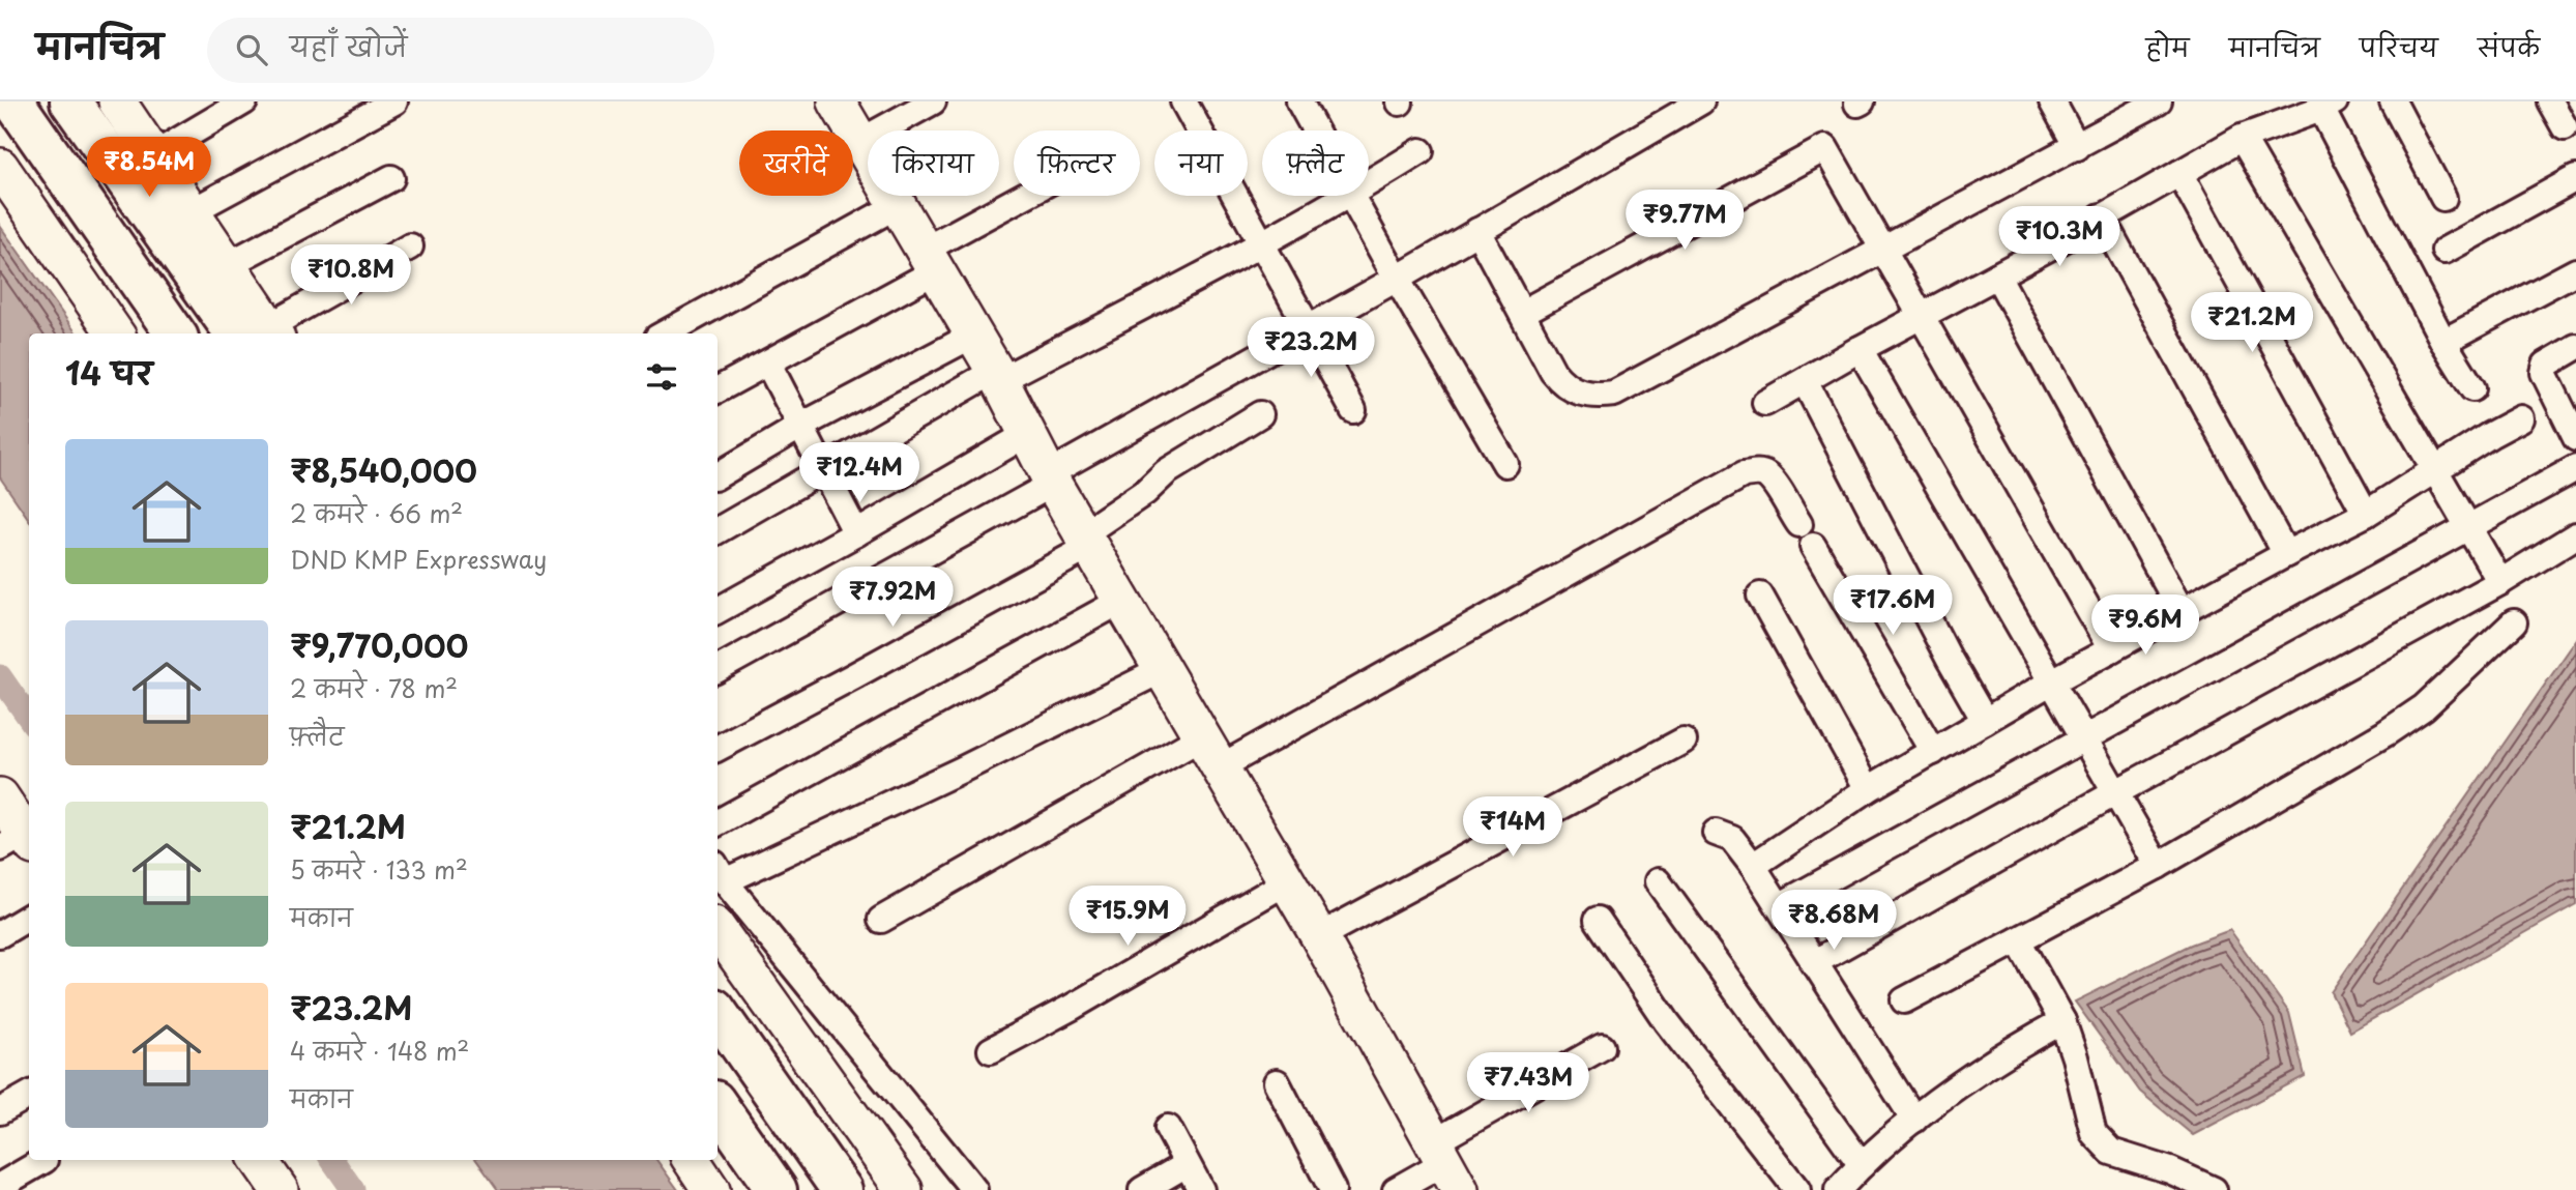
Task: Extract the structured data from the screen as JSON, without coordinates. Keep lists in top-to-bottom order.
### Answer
{
  "page": {
    "header": "मानचित्र",
    "search": "यहाँ खोजें",
    "nav": [
      "होम",
      "मानचित्र",
      "परिचय",
      "संपर्क"
    ],
    "chip": [
      "खरीदें",
      "किराया",
      "फ़िल्टर",
      "नया",
      "फ़्लैट"
    ],
    "price": [
      "₹8.54M",
      "₹9.77M",
      "₹10.3M",
      "₹10.8M",
      "₹21.2M",
      "₹23.2M",
      "₹12.4M",
      "₹7.92M",
      "₹17.6M",
      "₹9.6M",
      "₹14M",
      "₹15.9M",
      "₹8.68M",
      "₹7.43M"
    ],
    "heading": "14 घर",
    "list": [
      {
        "name": "₹8,540,000",
        "note": "2 कमरे · 66 m² · DND KMP Expressway"
      },
      {
        "name": "₹9,770,000",
        "note": "2 कमरे · 78 m² · फ़्लैट"
      },
      {
        "name": "₹21.2M",
        "note": "5 कमरे · 133 m² · मकान"
      },
      {
        "name": "₹23.2M",
        "note": "4 कमरे · 148 m² · मकान"
      }
    ]
  }
}
